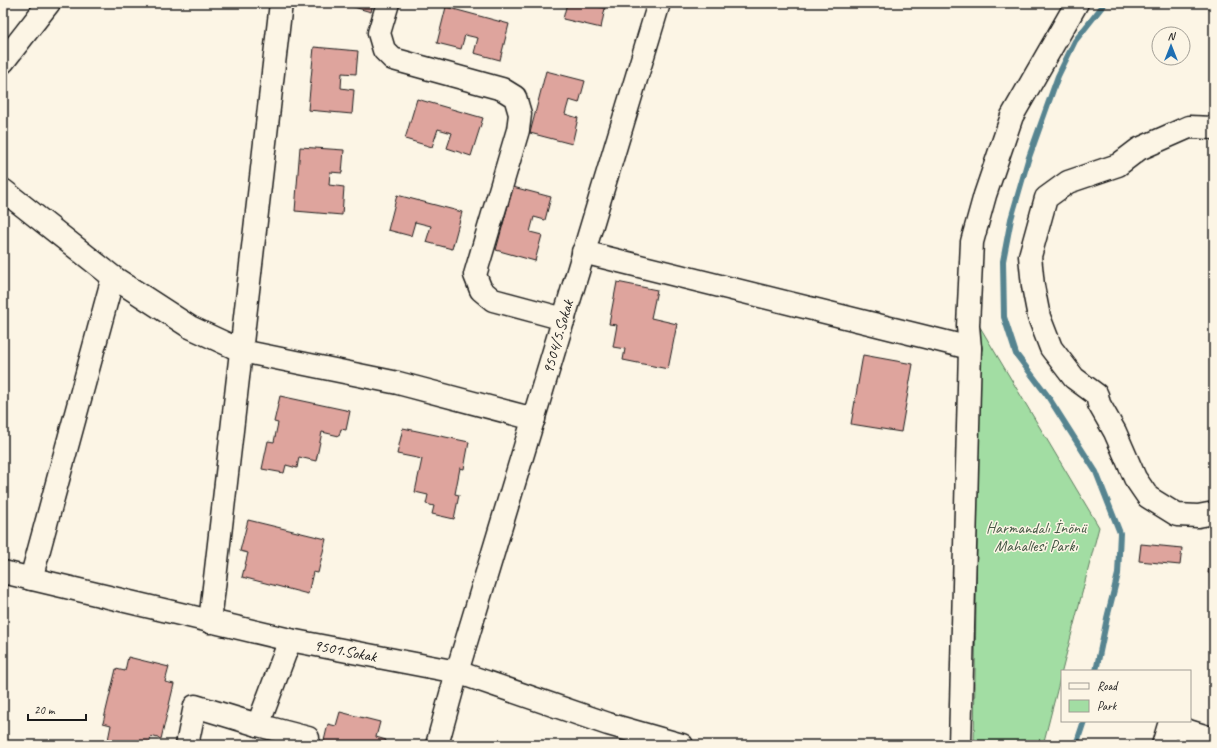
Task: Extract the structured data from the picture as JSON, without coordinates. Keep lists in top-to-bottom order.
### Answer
{
  "streets": {
    "street": ["9504/5.Sokak", "9501.Sokak"]
  },
  "crossings": [
    ["9504/5.Sokak", "9501.Sokak"]
  ],
  "parks": ["Harmandalı İnönü Mahallesi Parkı"],
  "legend": ["Road", "Park"],
  "scale_bar": "20 m",
  "north": "top"
}
